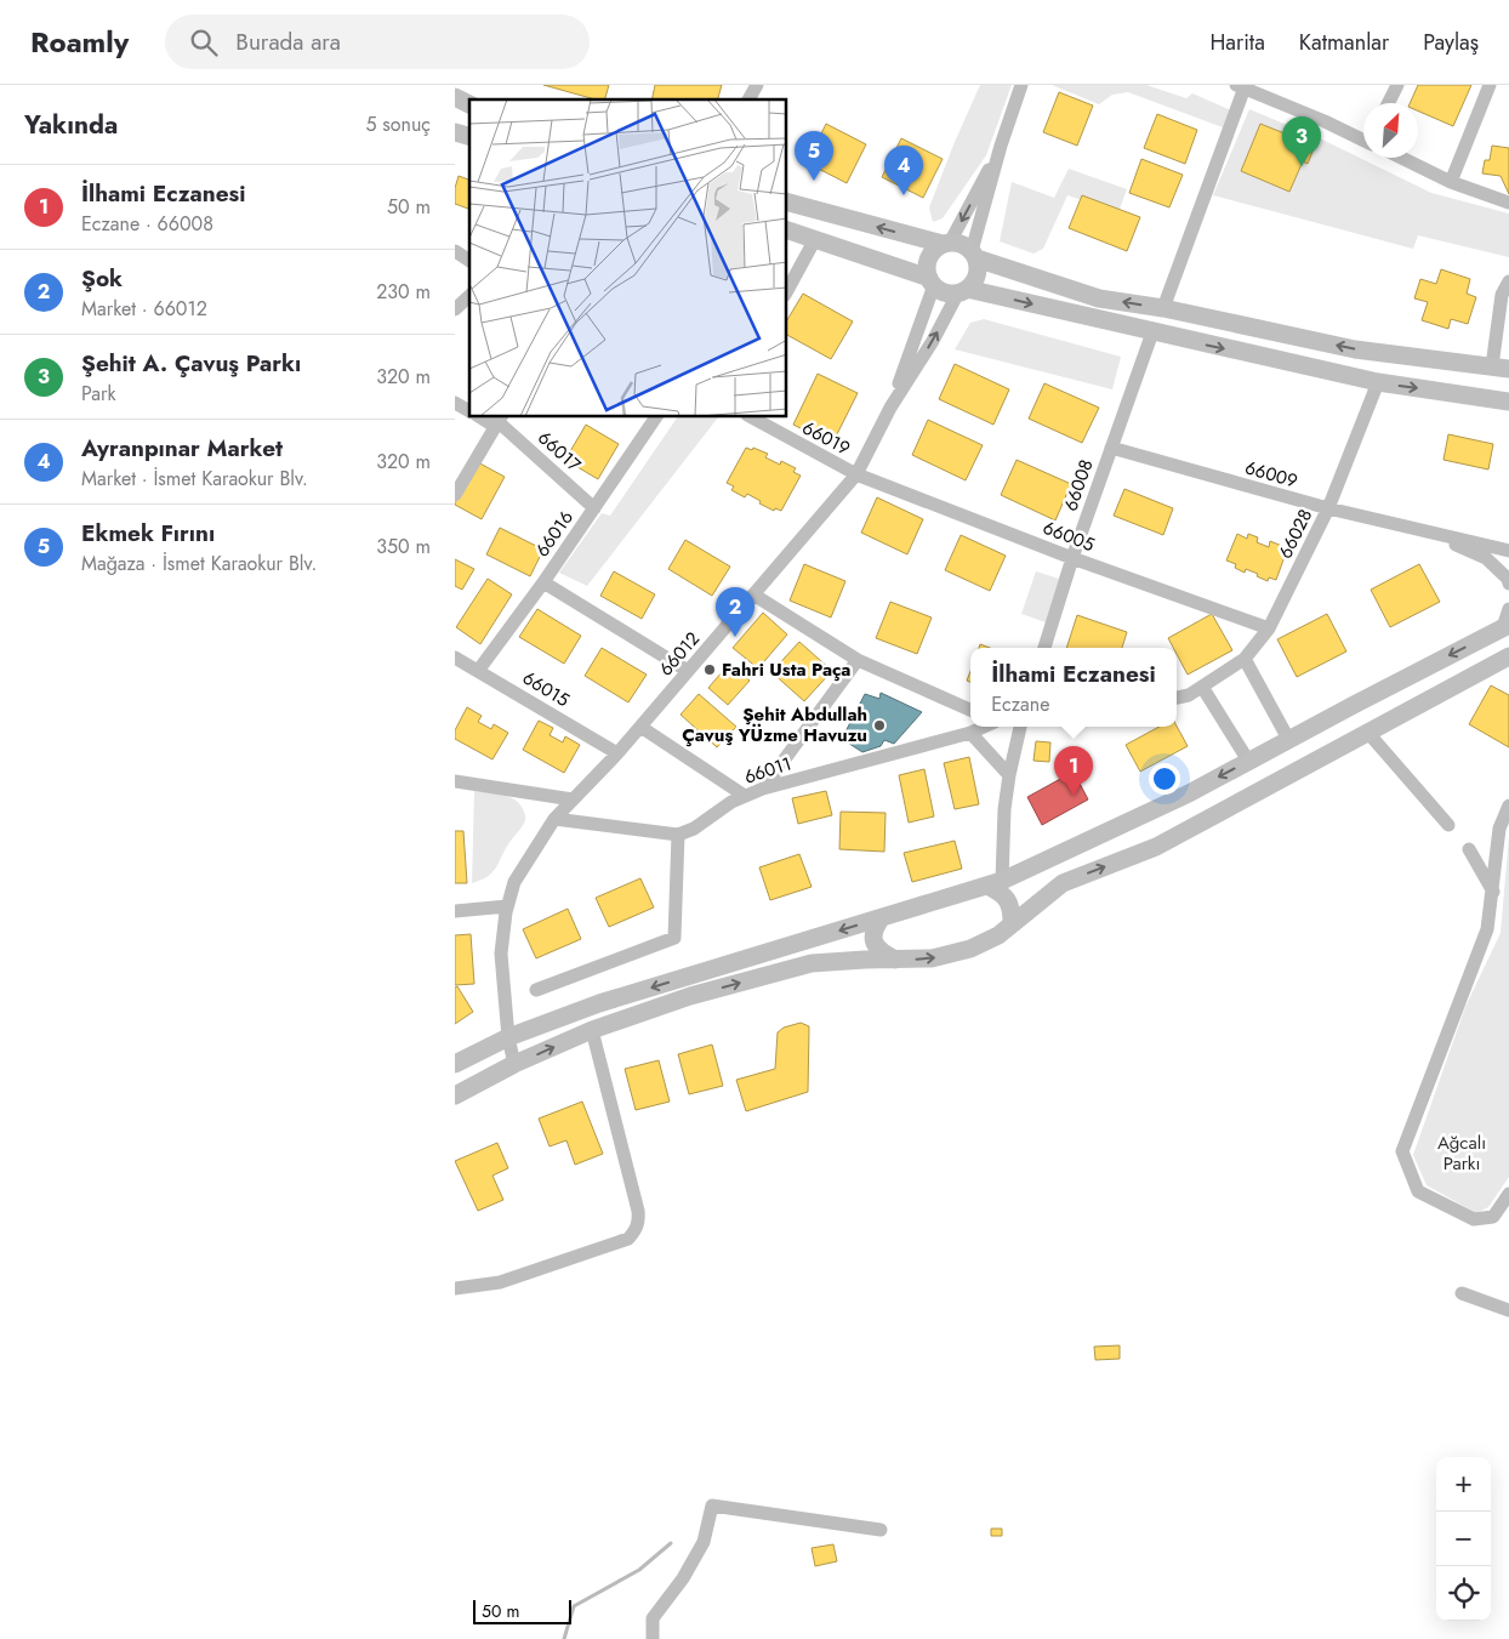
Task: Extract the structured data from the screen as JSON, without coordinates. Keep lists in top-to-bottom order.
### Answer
{
  "streets": {
    "street": [
      "66019",
      "66017",
      "66009",
      "66008",
      "66016",
      "66028",
      "66005",
      "66012",
      "66015",
      "66011"
    ]
  },
  "crossings": [
    ["66019", "66005"],
    ["66019", "66012"],
    ["66017", "66016"],
    ["66009", "66008"],
    ["66009", "66028"],
    ["66008", "66005"],
    ["66016", "66015"],
    ["66028", "66005"],
    ["66005", "66012"],
    ["66012", "66015"]
  ],
  "parks": ["Ağcalı Parkı"],
  "places": ["Fahri Usta Paça", "Şehit Abdullah Çavuş YÜzme Havuzu"],
  "scale_bar": "50 m",
  "north": "top right",
  "page": {
    "header": "Roamly",
    "search": "Burada ara",
    "nav": ["Harita", "Katmanlar", "Paylaş"],
    "heading": ["Yakında", "5 sonuç"],
    "pins": [
      "3",
      "5",
      "4",
      "2",
      "1"
    ],
    "list": [
      {
        "mark": "1",
        "name": "İlhami Eczanesi",
        "note": "Eczane · 66008",
        "value": "50 m"
      },
      {
        "mark": "2",
        "name": "Şok",
        "note": "Market · 66012",
        "value": "230 m"
      },
      {
        "mark": "3",
        "name": "Şehit A. Çavuş Parkı",
        "note": "Park",
        "value": "320 m"
      },
      {
        "mark": "4",
        "name": "Ayranpınar Market",
        "note": "Market · İsmet Karaokur Blv.",
        "value": "320 m"
      },
      {
        "mark": "5",
        "name": "Ekmek Fırını",
        "note": "Mağaza · İsmet Karaokur Blv.",
        "value": "350 m"
      }
    ],
    "popup": ["İlhami Eczanesi", "Eczane"],
    "map_buttons": ["+", "−"],
    "scale": "50 m"
  }
}
